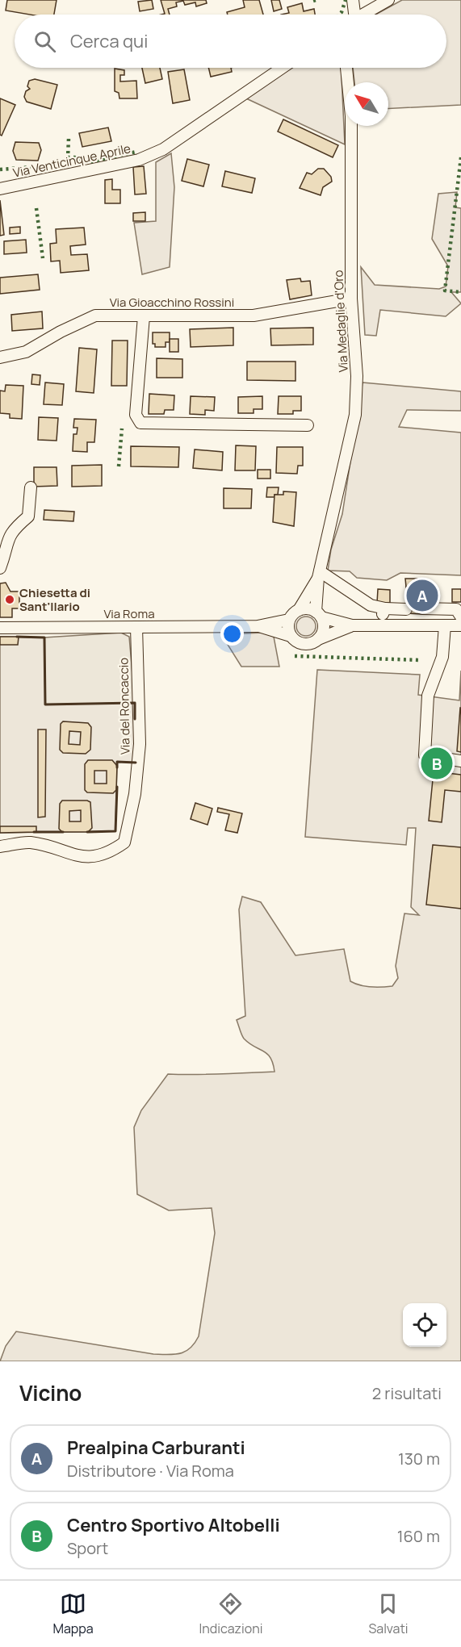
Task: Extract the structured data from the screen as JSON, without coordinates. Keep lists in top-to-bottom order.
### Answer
{
  "streets": {
    "street": [
      "Via Venticinque Aprile",
      "Via Gioacchino Rossini",
      "Via Medaglie d'Oro",
      "Via Roma",
      "Via del Roncaccio"
    ]
  },
  "crossings": [
    ["Via Gioacchino Rossini", "Via Medaglie d'Oro"],
    ["Via Medaglie d'Oro", "Via Roma"],
    ["Via Roma", "Via del Roncaccio"]
  ],
  "places": ["Chiesetta di Sant'Ilario"],
  "north": "top left",
  "page": {
    "search": "Cerca qui",
    "pins": ["A", "B"],
    "heading": ["Vicino", "2 risultati"],
    "list": [
      {
        "mark": "A",
        "name": "Prealpina Carburanti",
        "note": "Distributore · Via Roma",
        "value": "130 m"
      },
      {
        "mark": "B",
        "name": "Centro Sportivo Altobelli",
        "note": "Sport",
        "value": "160 m"
      }
    ],
    "nav": ["Mappa", "Indicazioni", "Salvati"]
  }
}
